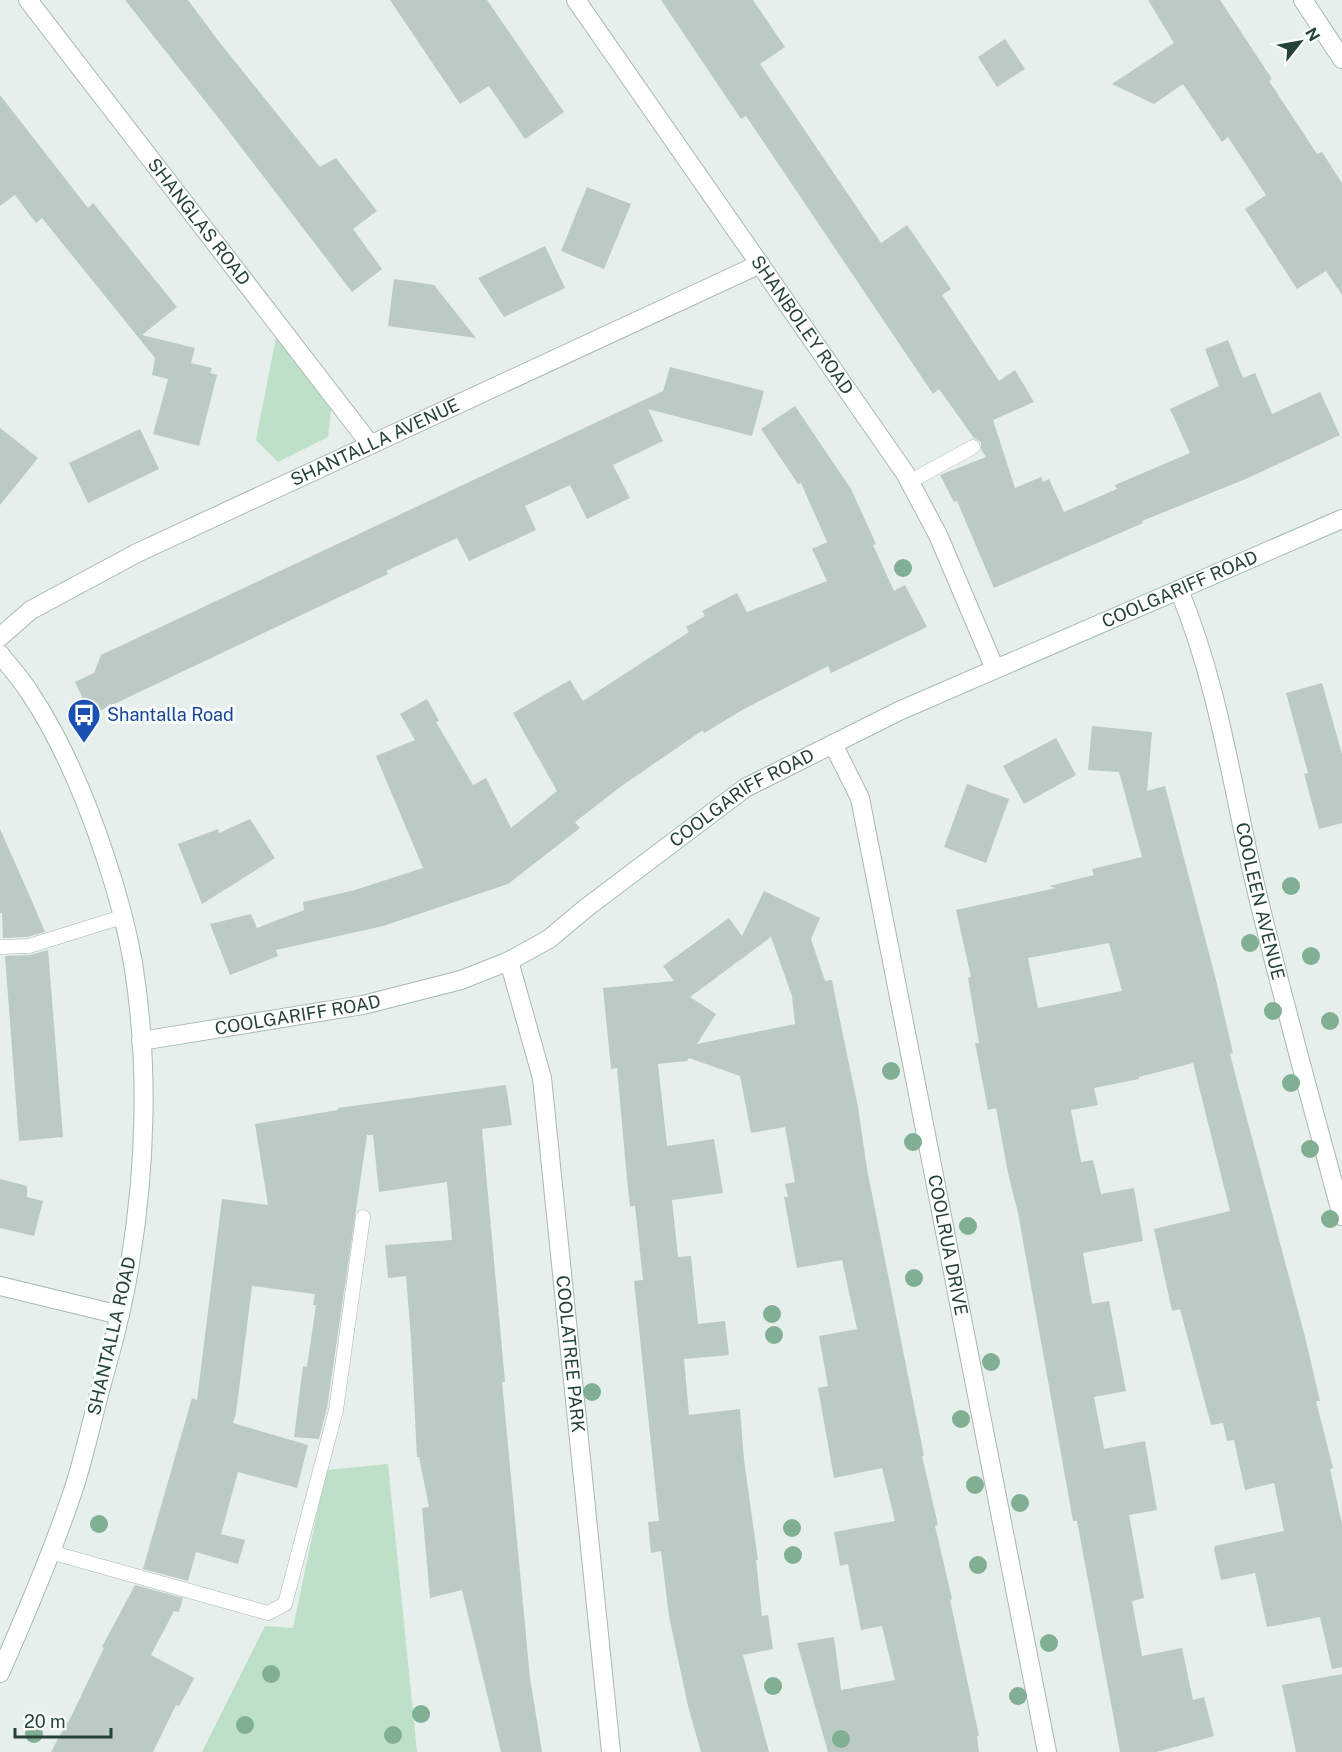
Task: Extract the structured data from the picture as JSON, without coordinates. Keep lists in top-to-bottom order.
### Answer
{
  "streets": {
    "street": [
      "SHANGLAS ROAD",
      "SHANBOLEY ROAD",
      "SHANTALLA AVENUE",
      "COOLGARIFF ROAD",
      "COOLEEN AVENUE",
      "COOLRUA DRIVE",
      "SHANTALLA ROAD",
      "COOLATREE PARK"
    ]
  },
  "crossings": [
    ["SHANGLAS ROAD", "SHANTALLA AVENUE"],
    ["SHANBOLEY ROAD", "SHANTALLA AVENUE"],
    ["SHANBOLEY ROAD", "COOLGARIFF ROAD"],
    ["COOLGARIFF ROAD", "COOLEEN AVENUE"],
    ["COOLGARIFF ROAD", "COOLRUA DRIVE"],
    ["COOLGARIFF ROAD", "SHANTALLA ROAD"],
    ["COOLGARIFF ROAD", "COOLATREE PARK"]
  ],
  "places": {
    "bus stop": ["Shantalla Road"]
  },
  "scale_bar": "20 m",
  "north": "top right"
}
